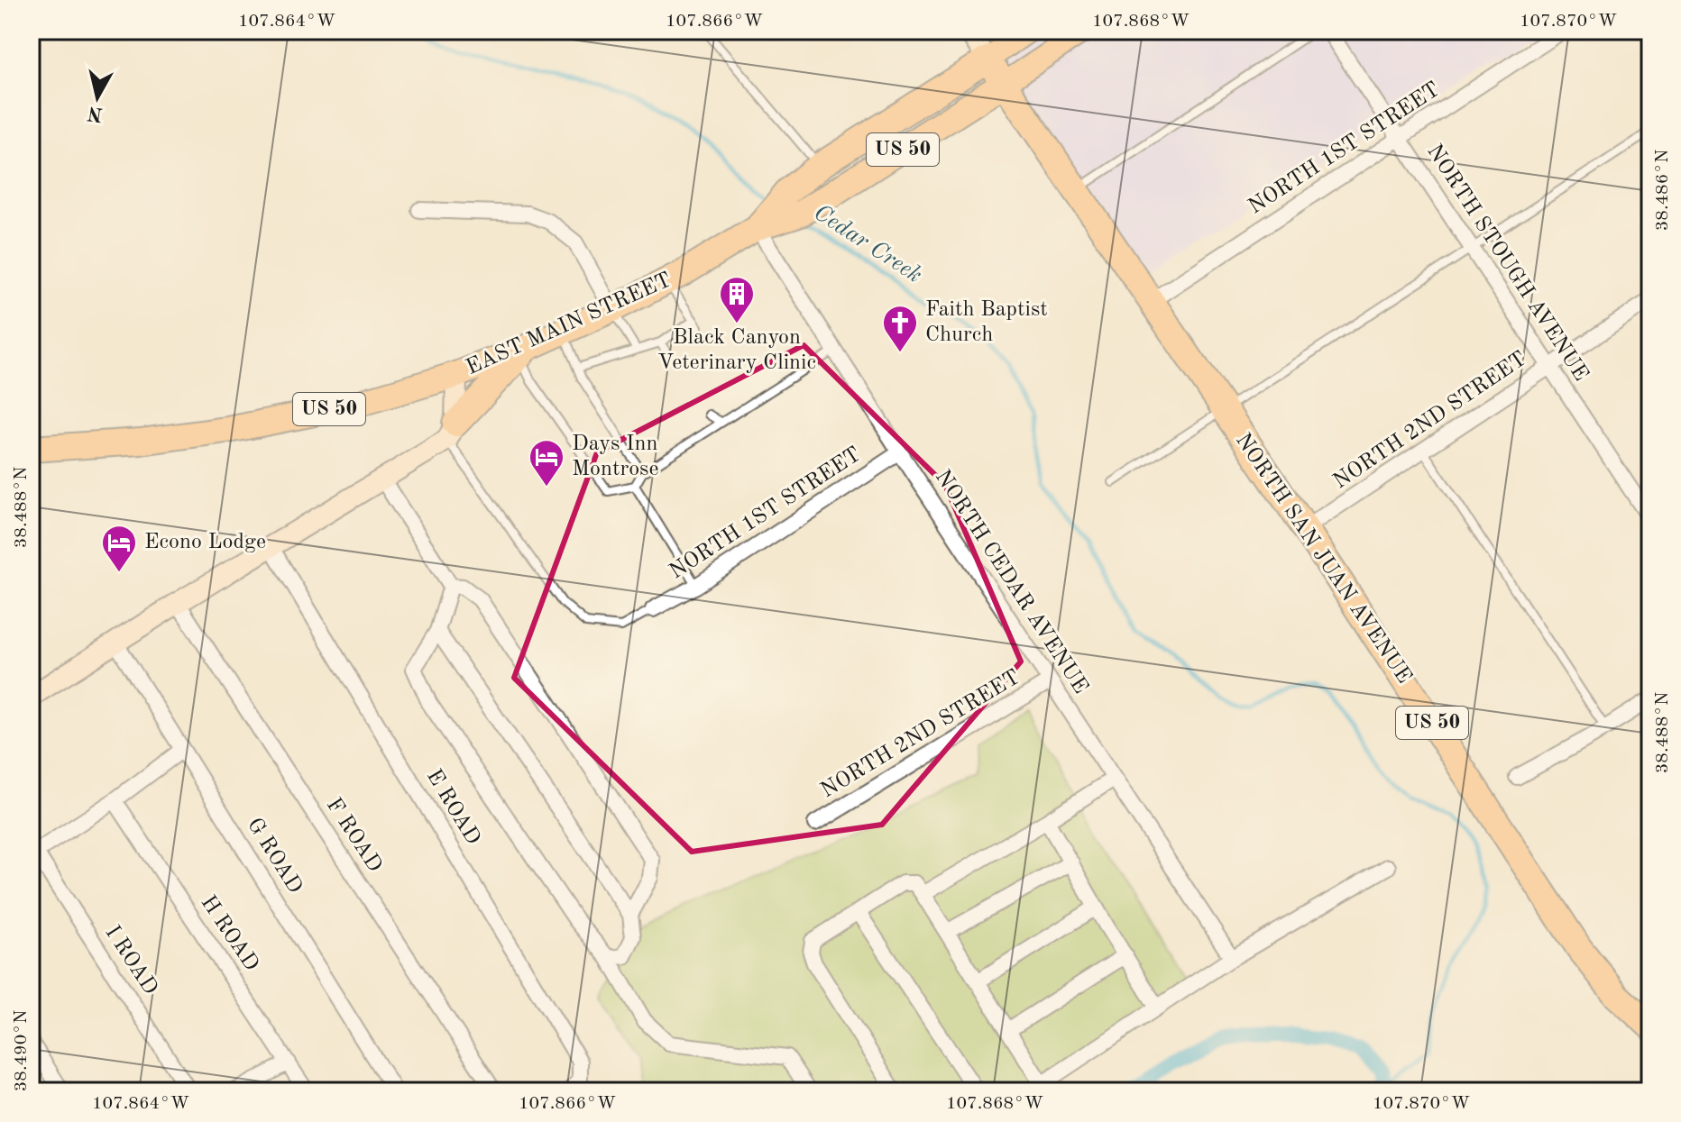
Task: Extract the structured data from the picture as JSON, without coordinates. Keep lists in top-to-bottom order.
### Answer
{
  "streets": {
    "highway": ["US 50", "EAST MAIN STREET", "NORTH SAN JUAN AVENUE"],
    "street": [
      "NORTH 1ST STREET",
      "NORTH STOUGH AVENUE",
      "NORTH 2ND STREET",
      "NORTH CEDAR AVENUE",
      "E ROAD",
      "F ROAD",
      "G ROAD",
      "H ROAD",
      "I ROAD"
    ]
  },
  "crossings": [
    ["NORTH 1ST STREET", "NORTH STOUGH AVENUE"],
    ["NORTH 1ST STREET", "NORTH SAN JUAN AVENUE"],
    ["NORTH 1ST STREET", "NORTH CEDAR AVENUE"],
    ["US 50", "EAST MAIN STREET"],
    ["US 50", "NORTH SAN JUAN AVENUE"],
    ["NORTH STOUGH AVENUE", "NORTH 2ND STREET"],
    ["EAST MAIN STREET", "NORTH SAN JUAN AVENUE"],
    ["EAST MAIN STREET", "NORTH CEDAR AVENUE"],
    ["NORTH 2ND STREET", "NORTH SAN JUAN AVENUE"],
    ["NORTH 2ND STREET", "NORTH CEDAR AVENUE"]
  ],
  "water": ["Cedar Creek"],
  "places": {
    "building": ["Black Canyon Veterinary Clinic"],
    "church": ["Faith Baptist Church"],
    "hotel": ["Days Inn Montrose", "Econo Lodge"]
  },
  "north": "bottom",
  "coordinates": [
    "107.864°W",
    "107.866°W",
    "107.868°W",
    "107.870°W",
    "38.486°N",
    "38.488°N",
    "38.490°N"
  ]
}
